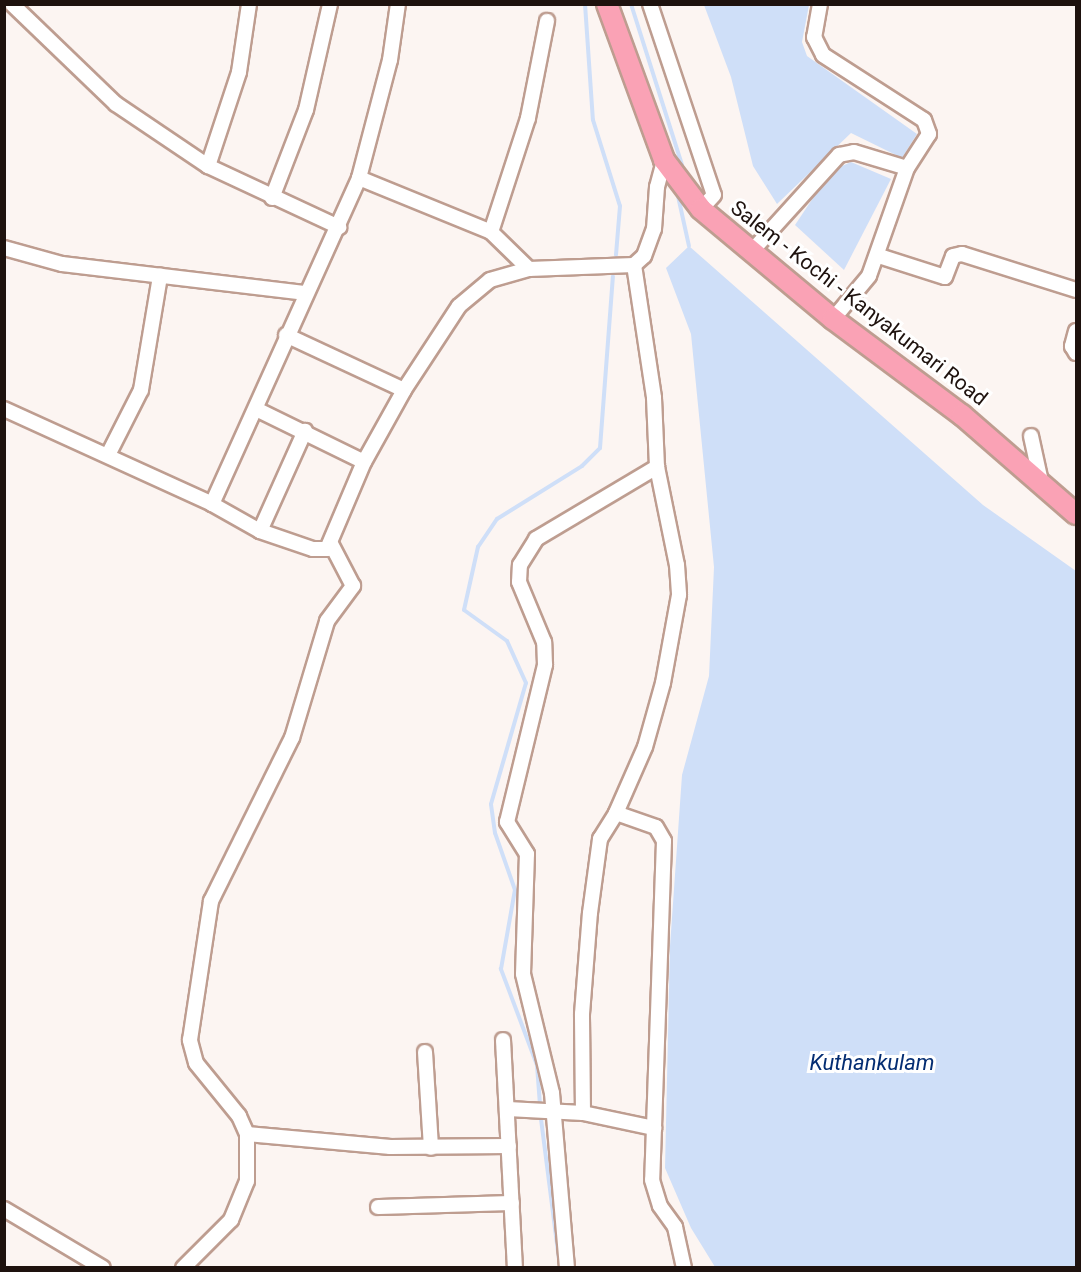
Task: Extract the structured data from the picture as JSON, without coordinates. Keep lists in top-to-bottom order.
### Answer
{
  "streets": {
    "highway": ["Salem - Kochi - Kanyakumari Road"]
  },
  "water": ["Kuthankulam"]
}
